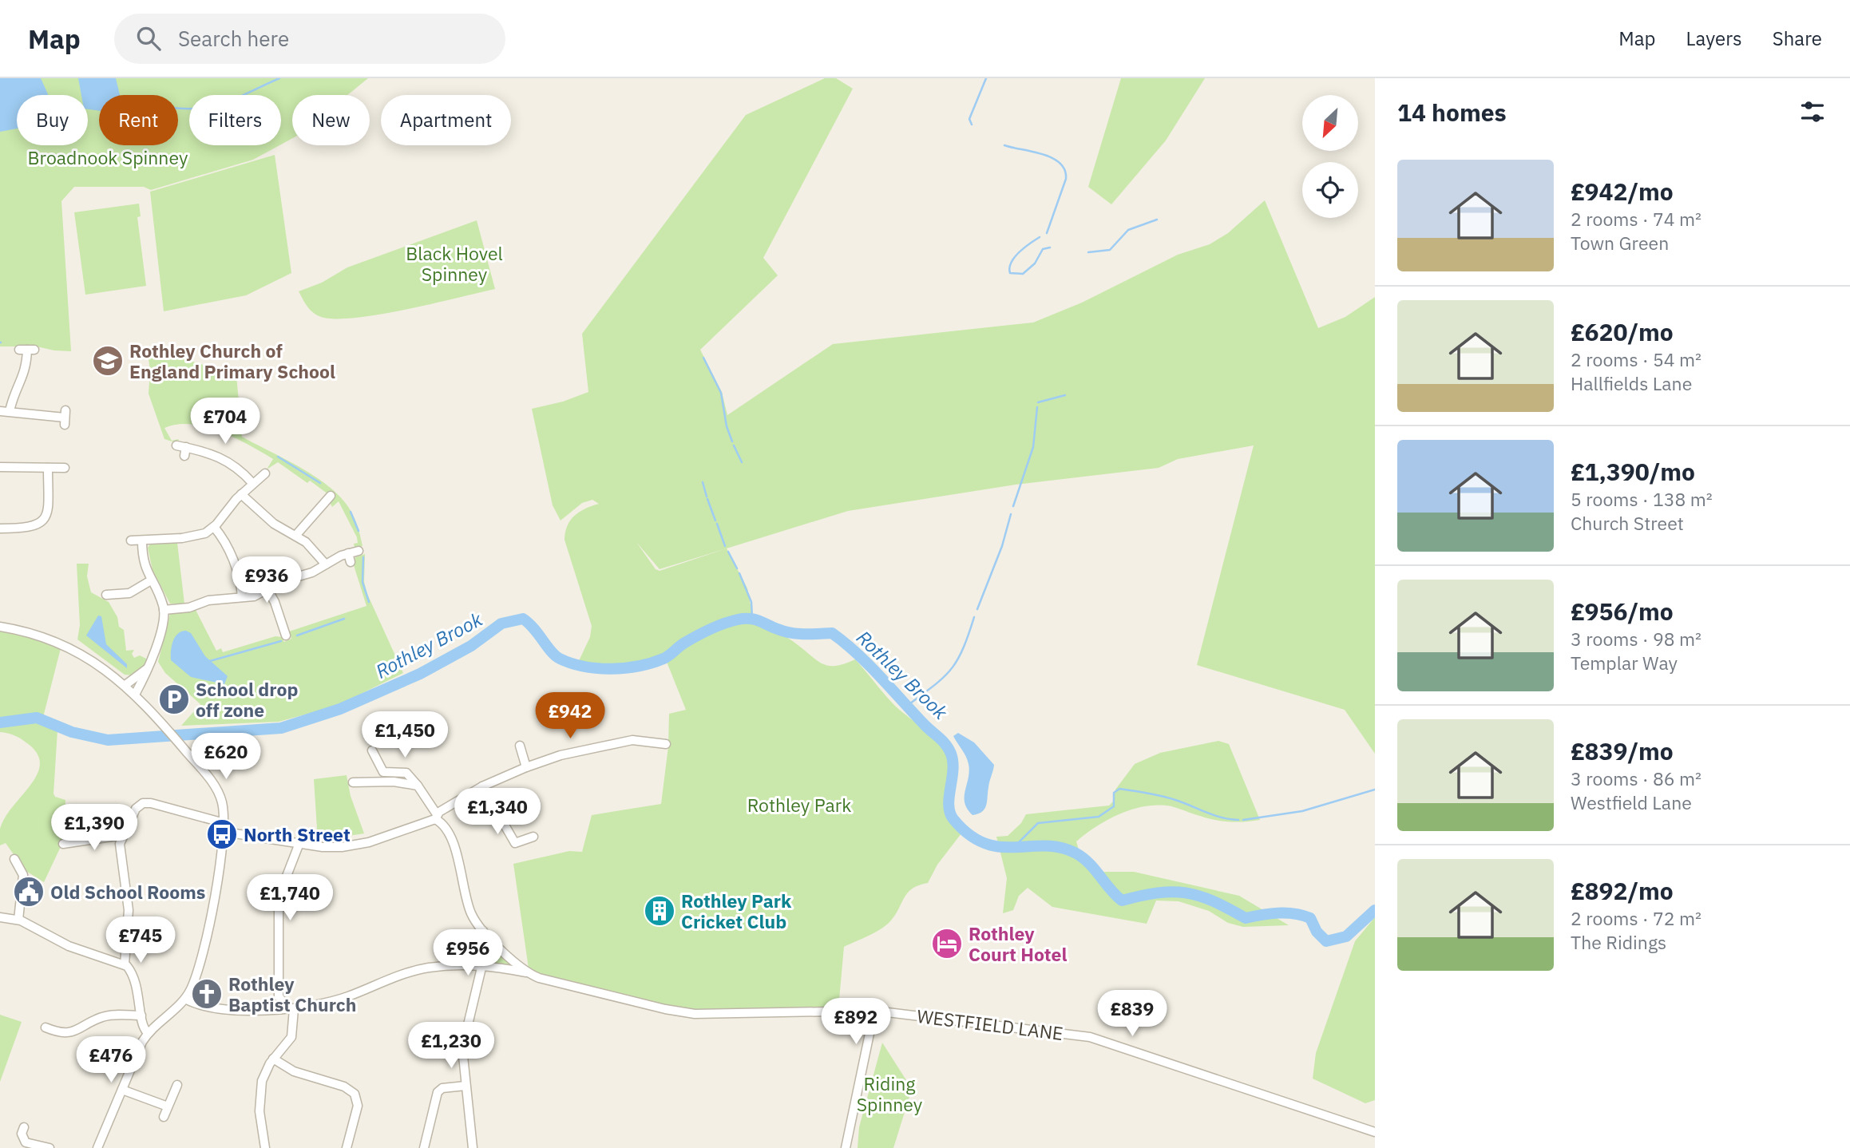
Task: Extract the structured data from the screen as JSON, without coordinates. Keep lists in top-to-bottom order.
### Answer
{
  "streets": {
    "street": ["WESTFIELD LANE"]
  },
  "water": ["Rothley Brook"],
  "parks": [
    "Broadnook Spinney",
    "Black Hovel Spinney",
    "Rothley Park",
    "Riding Spinney"
  ],
  "places": {
    "school or university": ["Rothley Church of England Primary School"],
    "parking": ["School drop off zone"],
    "bus stop": ["North Street"],
    "public building": ["Old School Rooms"],
    "building": ["Rothley Park Cricket Club"],
    "hotel": ["Rothley Court Hotel"],
    "church": ["Rothley Baptist Church"]
  },
  "north": "bottom left",
  "page": {
    "header": "Map",
    "search": "Search here",
    "nav": ["Map", "Layers", "Share"],
    "heading": "14 homes",
    "chip": [
      "Buy",
      "Rent",
      "Filters",
      "New",
      "Apartment"
    ],
    "list": [
      {
        "name": "£942/mo",
        "note": "2 rooms · 74 m² · Town Green"
      },
      {
        "name": "£620/mo",
        "note": "2 rooms · 54 m² · Hallfields Lane"
      },
      {
        "name": "£1,390/mo",
        "note": "5 rooms · 138 m² · Church Street"
      },
      {
        "name": "£956/mo",
        "note": "3 rooms · 98 m² · Templar Way"
      },
      {
        "name": "£839/mo",
        "note": "3 rooms · 86 m² · Westfield Lane"
      },
      {
        "name": "£892/mo",
        "note": "2 rooms · 72 m² · The Ridings"
      }
    ],
    "price": [
      "£704",
      "£936",
      "£942",
      "£1,450",
      "£620",
      "£1,340",
      "£1,390",
      "£1,740",
      "£745",
      "£956",
      "£839",
      "£892",
      "£1,230",
      "£476"
    ]
  }
}
